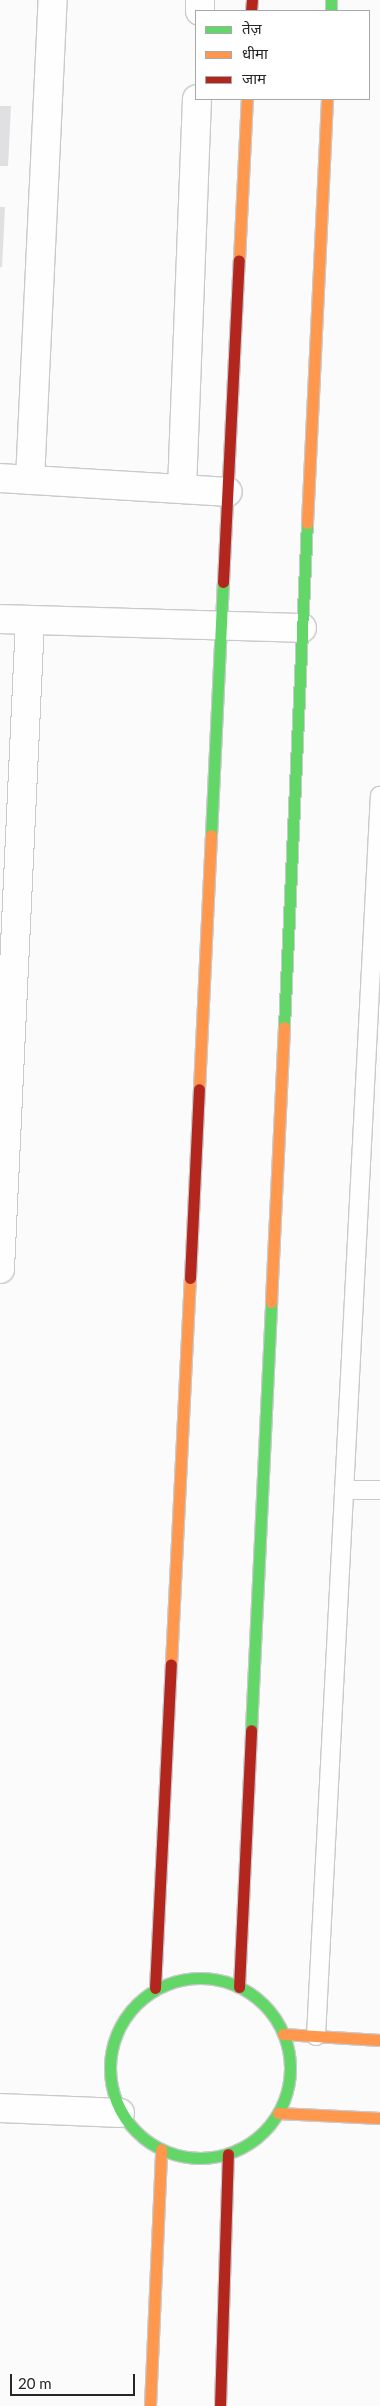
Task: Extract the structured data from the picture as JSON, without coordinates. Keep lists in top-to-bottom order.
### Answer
{
  "legend": ["तेज़", "धीमा", "जाम"],
  "scale_bar": "20 m"
}
